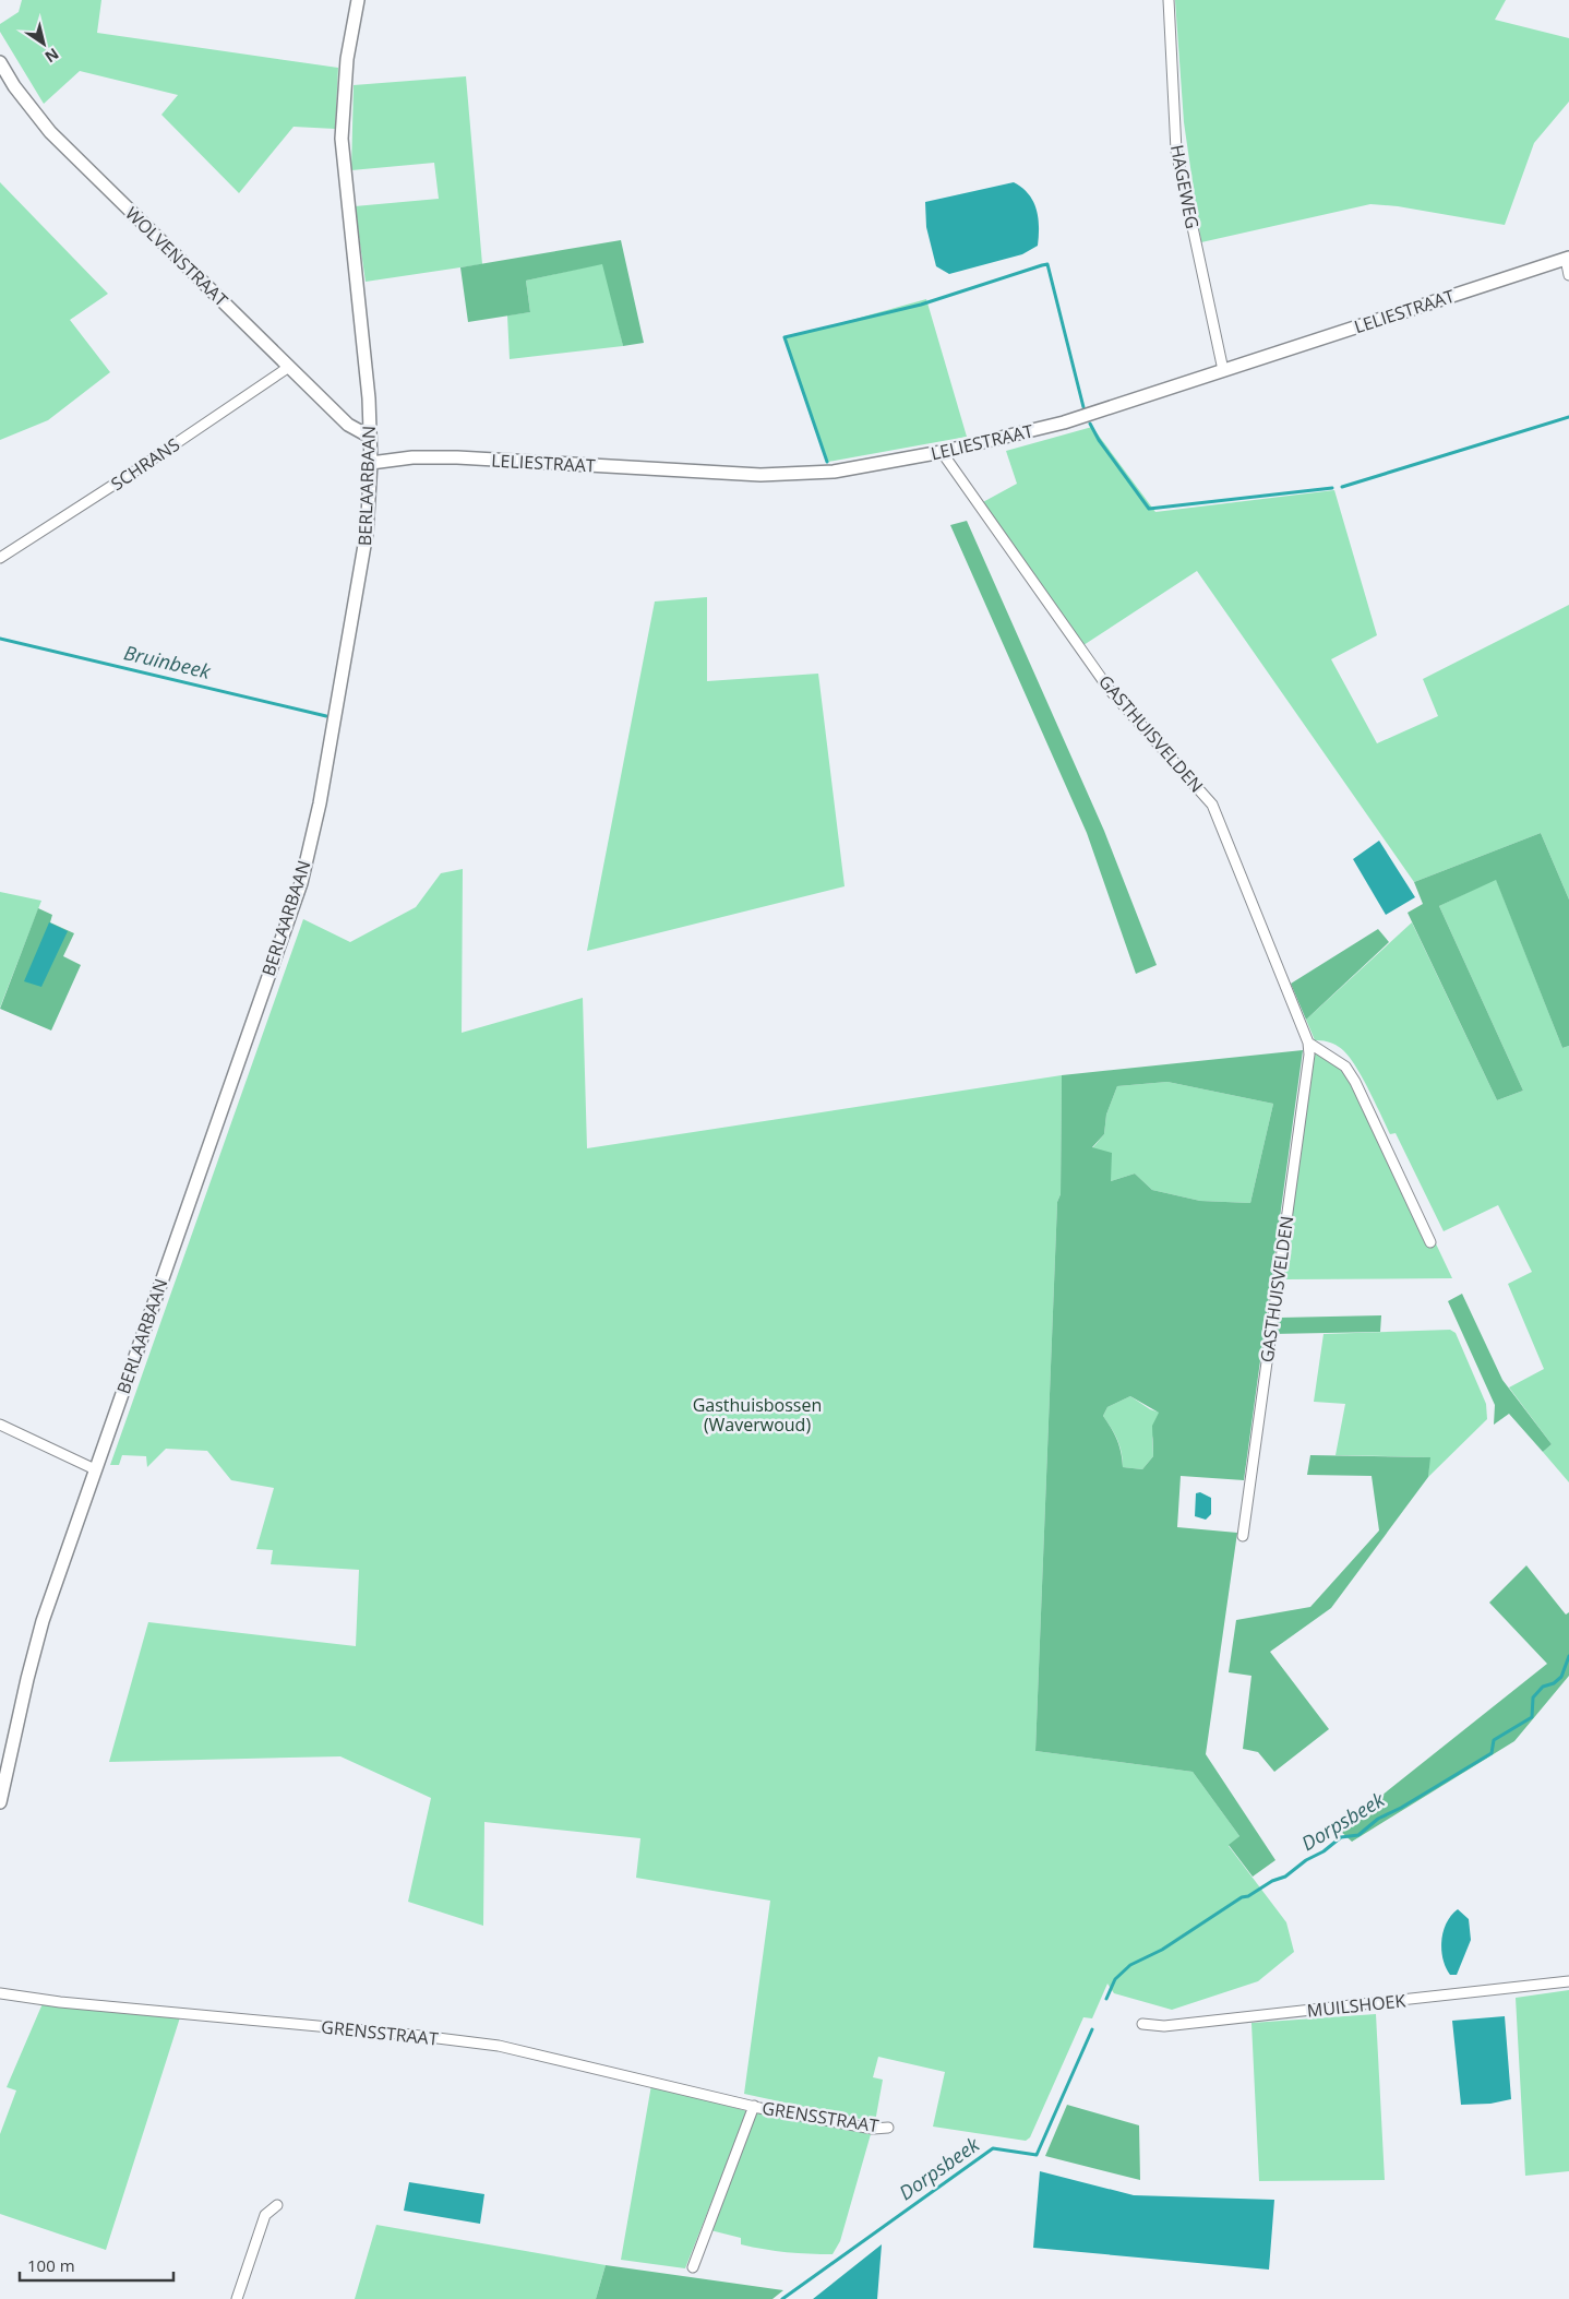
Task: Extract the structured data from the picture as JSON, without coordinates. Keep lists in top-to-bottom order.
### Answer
{
  "streets": {
    "street": [
      "HAGEWEG",
      "WOLVENSTRAAT",
      "LELIESTRAAT",
      "SCHRANS",
      "BERLAARBAAN",
      "GASTHUISVELDEN",
      "MUILSHOEK",
      "GRENSSTRAAT"
    ]
  },
  "crossings": [
    ["HAGEWEG", "LELIESTRAAT"],
    ["WOLVENSTRAAT", "SCHRANS"],
    ["WOLVENSTRAAT", "BERLAARBAAN"],
    ["LELIESTRAAT", "BERLAARBAAN"],
    ["LELIESTRAAT", "GASTHUISVELDEN"]
  ],
  "water": ["Bruinbeek", "Dorpsbeek"],
  "parks": ["Gasthuisbossen (Waverwoud)"],
  "scale_bar": "100 m",
  "north": "bottom right"
}
